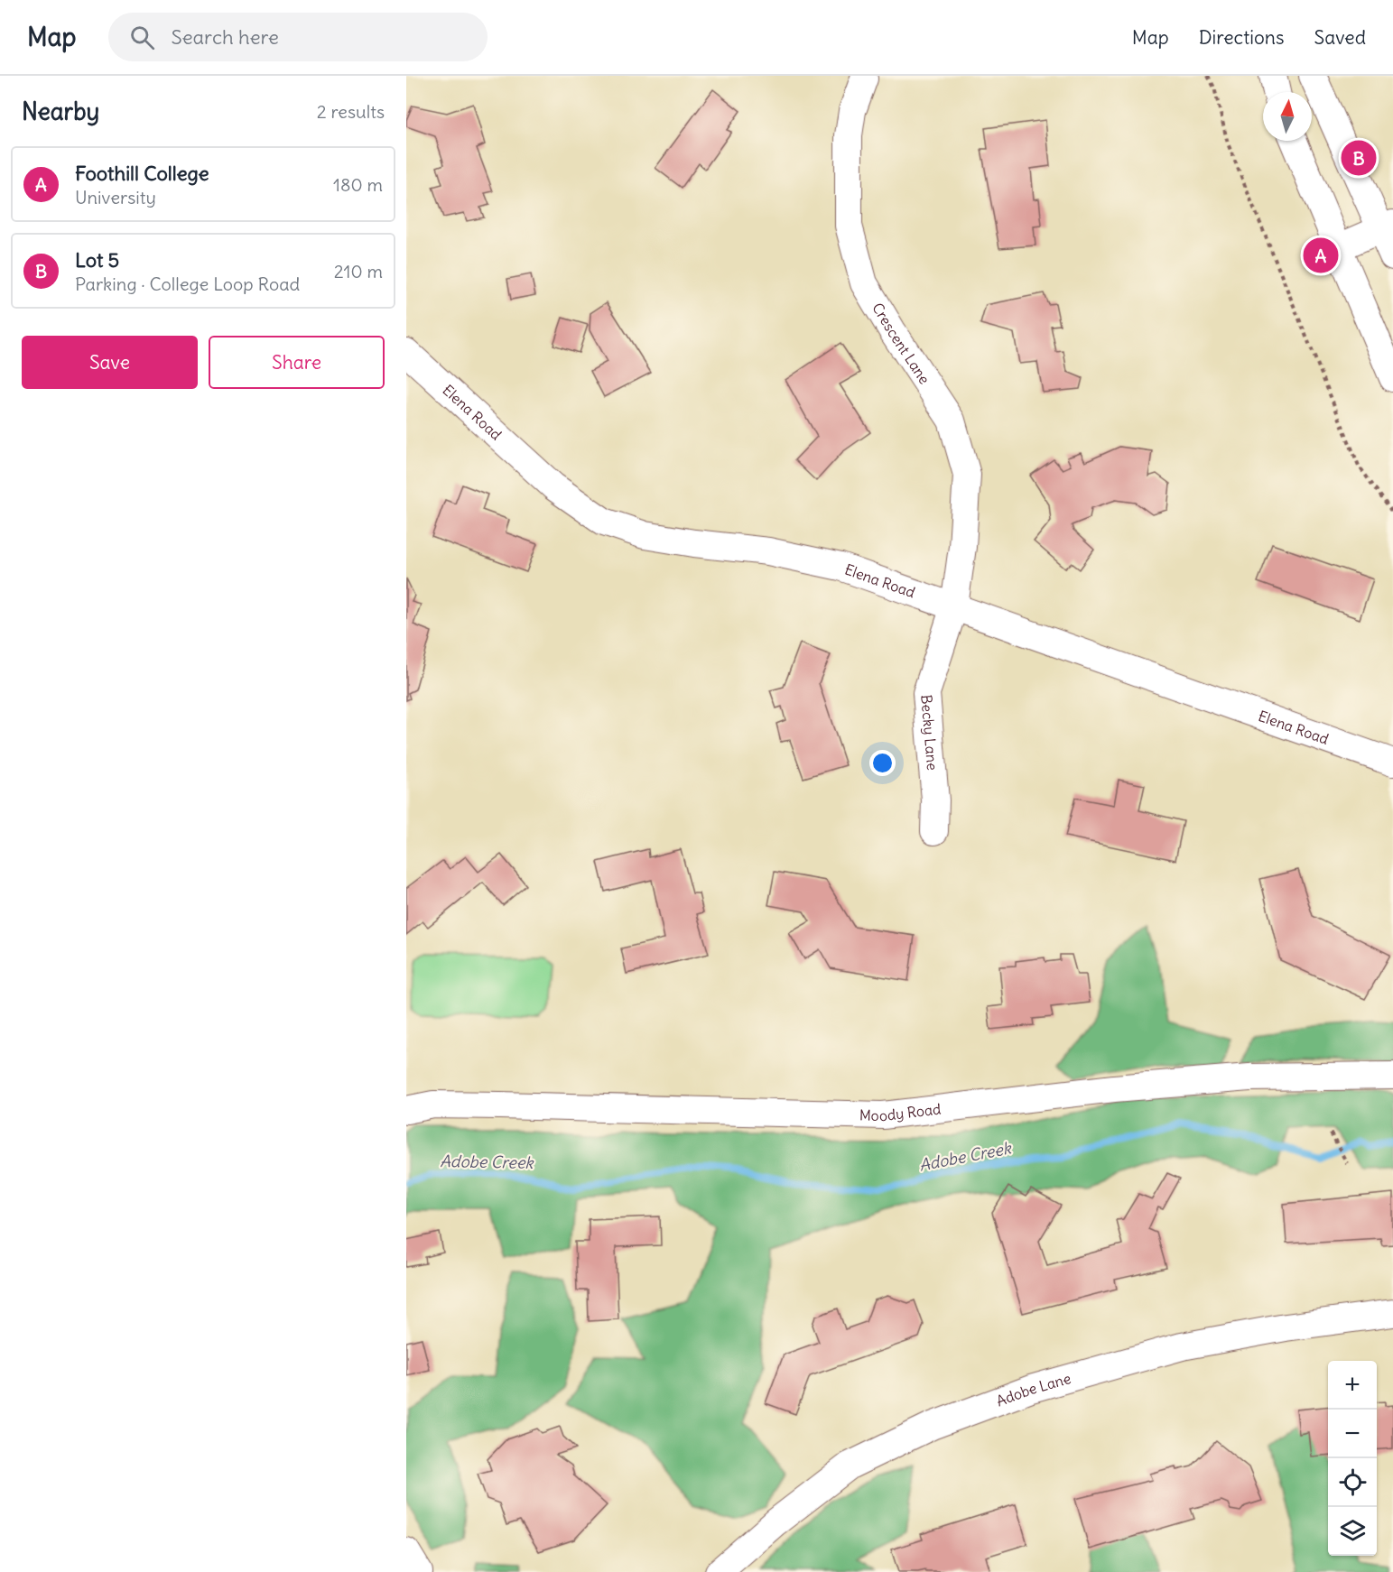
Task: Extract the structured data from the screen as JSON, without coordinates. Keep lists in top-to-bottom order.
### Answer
{
  "streets": {
    "street": [
      "Crescent Lane",
      "Elena Road",
      "Becky Lane",
      "Moody Road",
      "Adobe Lane"
    ]
  },
  "crossings": [
    ["Crescent Lane", "Elena Road"],
    ["Crescent Lane", "Becky Lane"],
    ["Elena Road", "Becky Lane"]
  ],
  "water": ["Adobe Creek"],
  "north": "top",
  "page": {
    "header": "Map",
    "search": "Search here",
    "nav": ["Map", "Directions", "Saved"],
    "heading": ["Nearby", "2 results"],
    "pins": ["B", "A"],
    "list": [
      {
        "mark": "A",
        "name": "Foothill College",
        "note": "University",
        "value": "180 m"
      },
      {
        "mark": "B",
        "name": "Lot 5",
        "note": "Parking · College Loop Road",
        "value": "210 m"
      }
    ],
    "buttons": ["Save", "Share"],
    "map_buttons": ["+", "−"]
  }
}
